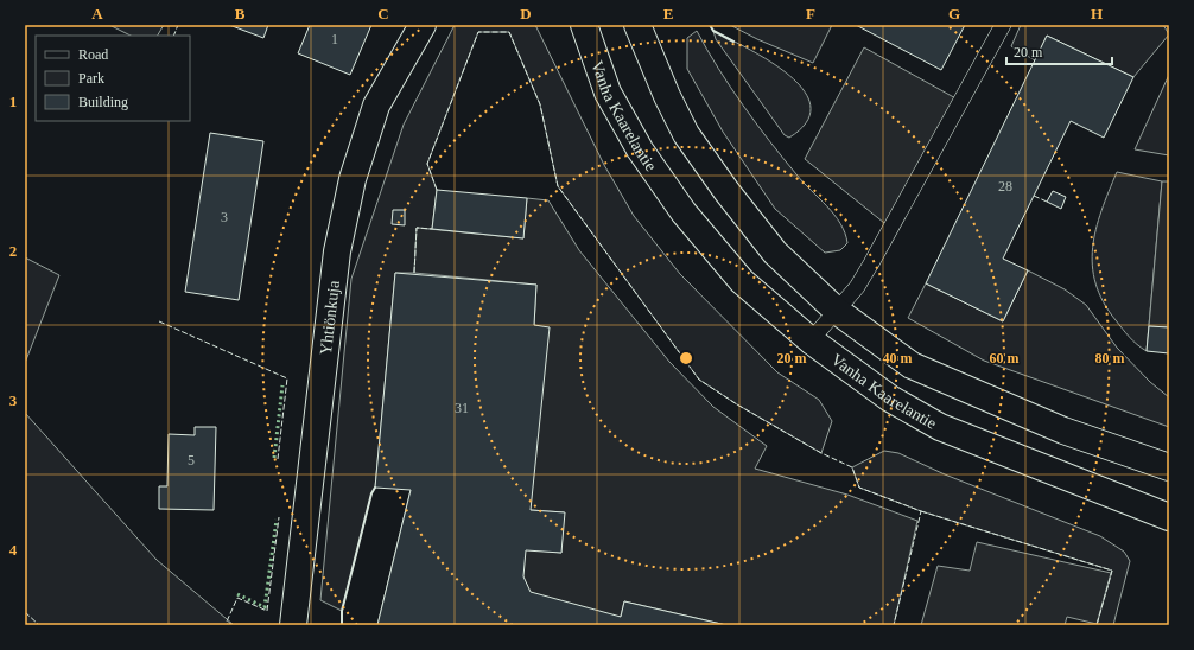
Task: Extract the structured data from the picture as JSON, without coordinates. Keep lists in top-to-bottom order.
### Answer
{
  "streets": {
    "main road": ["Vanha Kaarelantie", "Yhtiönkuja"]
  },
  "house_numbers": [
    "1",
    "28",
    "3",
    "31",
    "5"
  ],
  "legend": ["Road", "Park", "Building"],
  "scale_bar": "20 m",
  "grid": {
    "columns": [
      "A",
      "B",
      "C",
      "D",
      "E",
      "F",
      "G",
      "H"
    ],
    "rows": [
      "1",
      "2",
      "3",
      "4"
    ]
  },
  "rings": [
    "20 m",
    "40 m",
    "60 m",
    "80 m"
  ]
}
